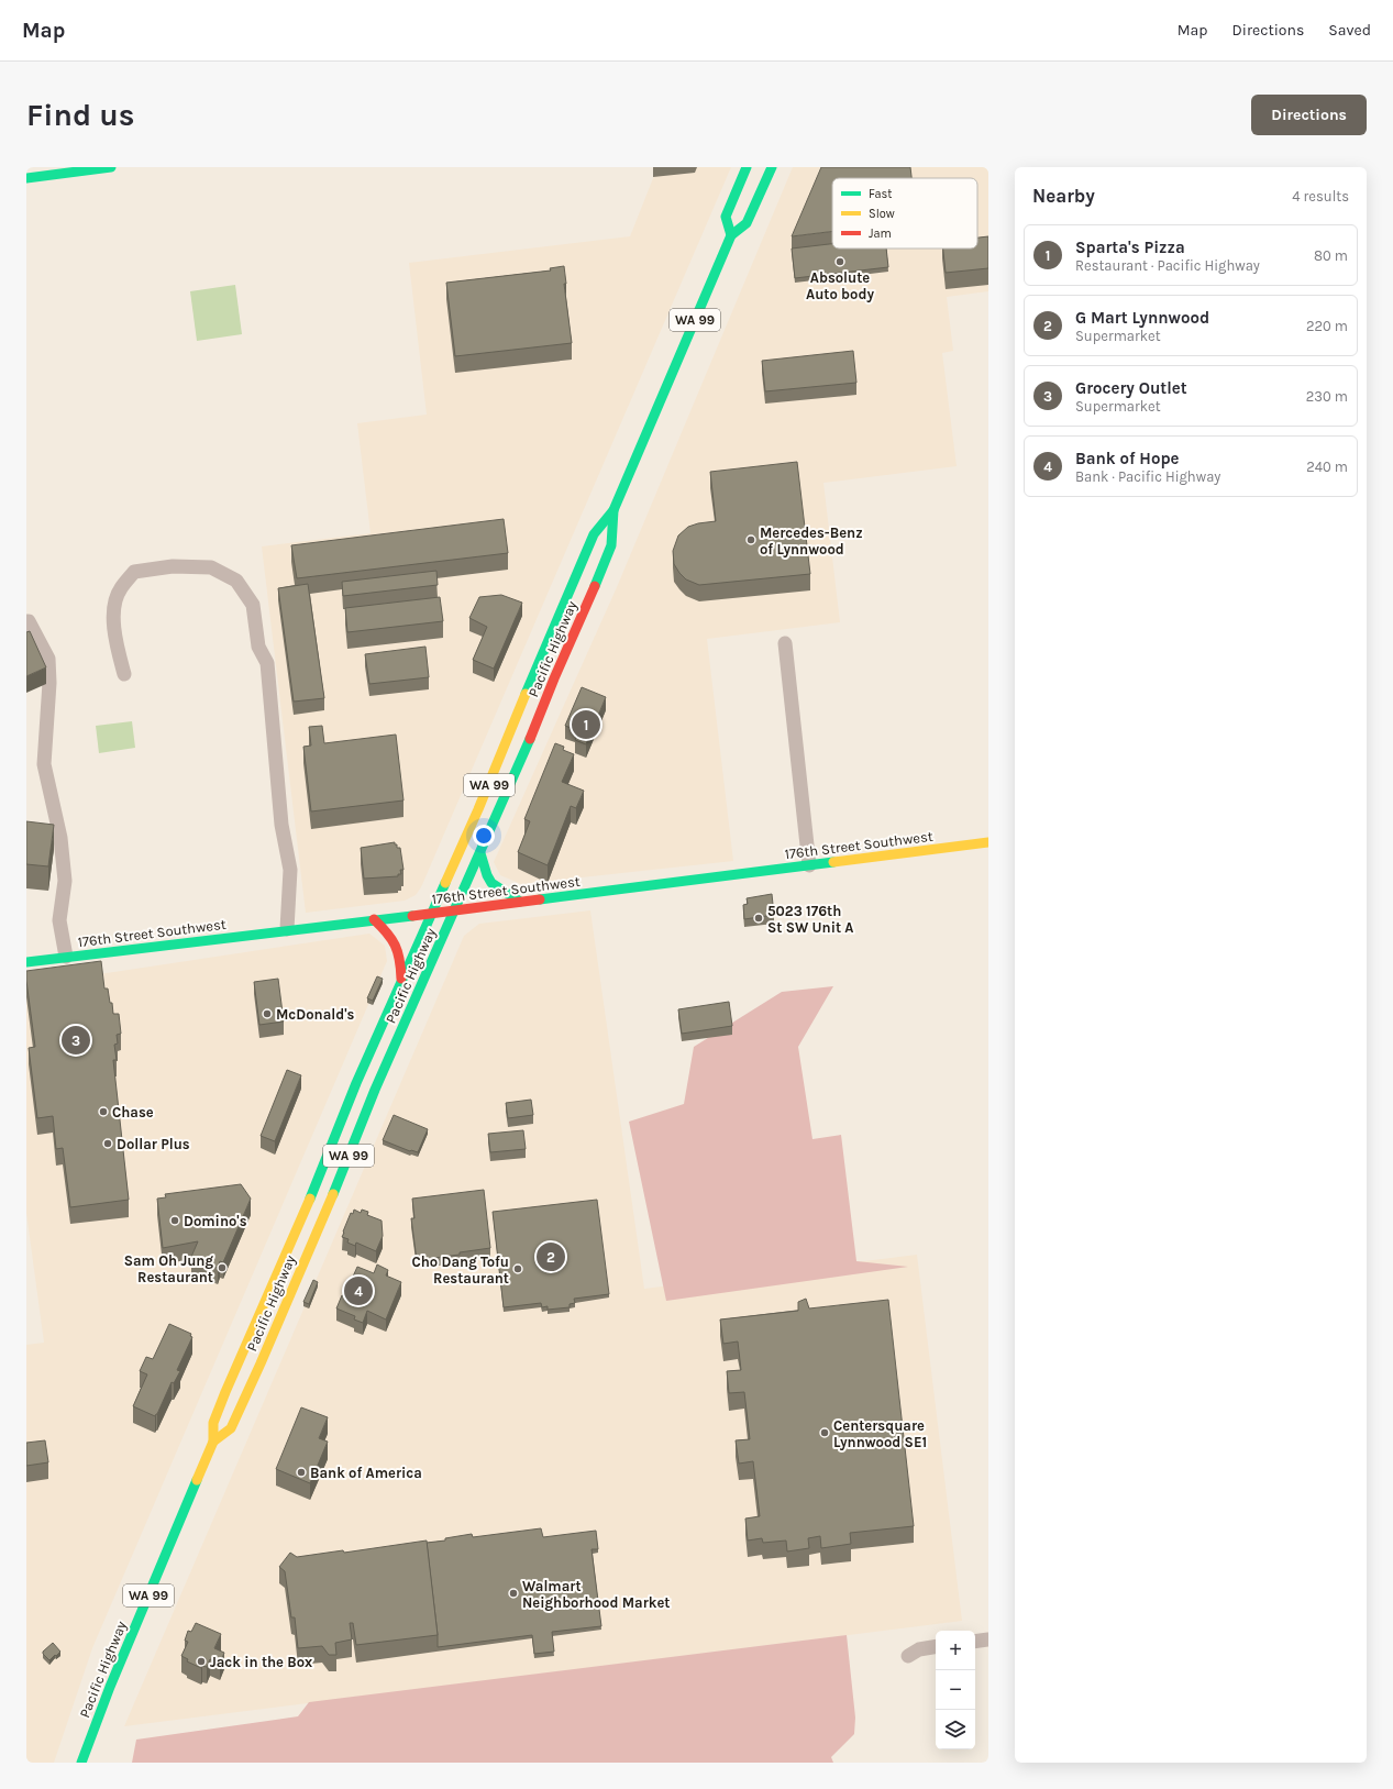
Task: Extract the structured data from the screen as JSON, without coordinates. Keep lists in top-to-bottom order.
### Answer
{
  "streets": {
    "main road": ["WA 99", "Pacific Highway", "176th Street Southwest"]
  },
  "crossings": [
    ["Pacific Highway", "176th Street Southwest"]
  ],
  "places": [
    "Absolute Auto body",
    "Mercedes-Benz of Lynnwood",
    "5023 176th St SW Unit A",
    "McDonald's",
    "Chase",
    "Dollar Plus",
    "Domino's",
    "Sam Oh Jung Restaurant",
    "Cho Dang Tofu Restaurant",
    "Centersquare Lynnwood SE1",
    "Bank of America",
    "Walmart Neighborhood Market",
    "Jack in the Box"
  ],
  "legend": ["Fast", "Slow", "Jam"],
  "page": {
    "header": "Map",
    "nav": ["Map", "Directions", "Saved"],
    "buttons": "Directions",
    "title": "Find us",
    "heading": ["Nearby", "4 results"],
    "list": [
      {
        "mark": "1",
        "name": "Sparta's Pizza",
        "note": "Restaurant · Pacific Highway",
        "value": "80 m"
      },
      {
        "mark": "2",
        "name": "G Mart Lynnwood",
        "note": "Supermarket",
        "value": "220 m"
      },
      {
        "mark": "3",
        "name": "Grocery Outlet",
        "note": "Supermarket",
        "value": "230 m"
      },
      {
        "mark": "4",
        "name": "Bank of Hope",
        "note": "Bank · Pacific Highway",
        "value": "240 m"
      }
    ],
    "pins": [
      "1",
      "3",
      "2",
      "4"
    ],
    "map_buttons": ["+", "−"]
  }
}
